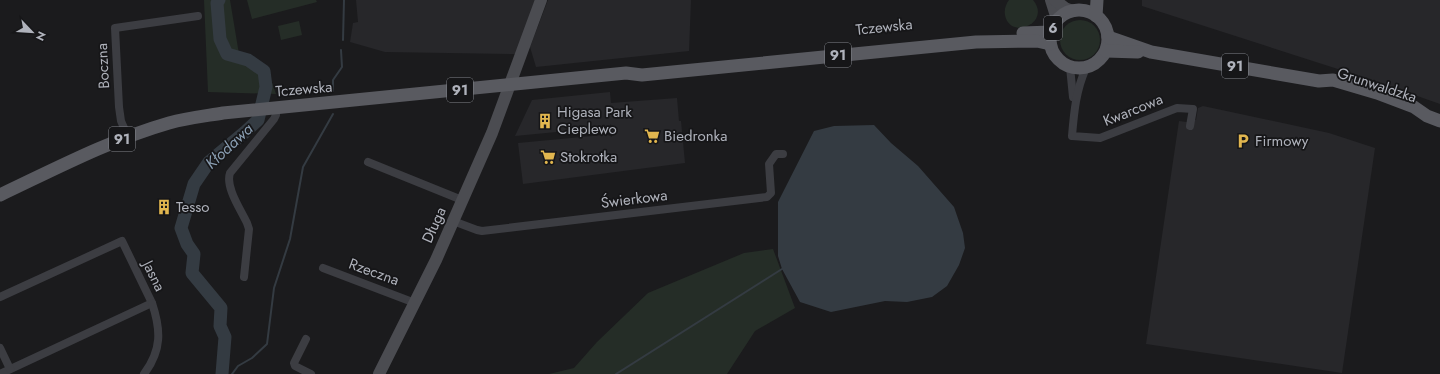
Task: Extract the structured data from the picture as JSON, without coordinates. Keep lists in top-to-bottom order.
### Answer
{
  "streets": {
    "main road": [
      "Tczewska",
      "6",
      "91",
      "Grunwaldzka"
    ],
    "street": [
      "Boczna",
      "Kwarcowa",
      "Świerkowa",
      "Długa",
      "Rzeczna",
      "Jasna"
    ]
  },
  "crossings": [
    ["Tczewska", "6"],
    ["Tczewska", "Boczna"],
    ["Tczewska", "Grunwaldzka"],
    ["Tczewska", "Kwarcowa"],
    ["Tczewska", "Długa"],
    ["6", "Grunwaldzka"],
    ["6", "Kwarcowa"],
    ["Grunwaldzka", "Kwarcowa"],
    ["Świerkowa", "Długa"],
    ["Długa", "Rzeczna"]
  ],
  "water": ["Kłodawa"],
  "places": {
    "building": ["Higasa Park Cieplewo", "Tesso"],
    "supermarket": ["Biedronka", "Stokrotka"],
    "parking": ["Firmowy"]
  },
  "north": "bottom right"
}
